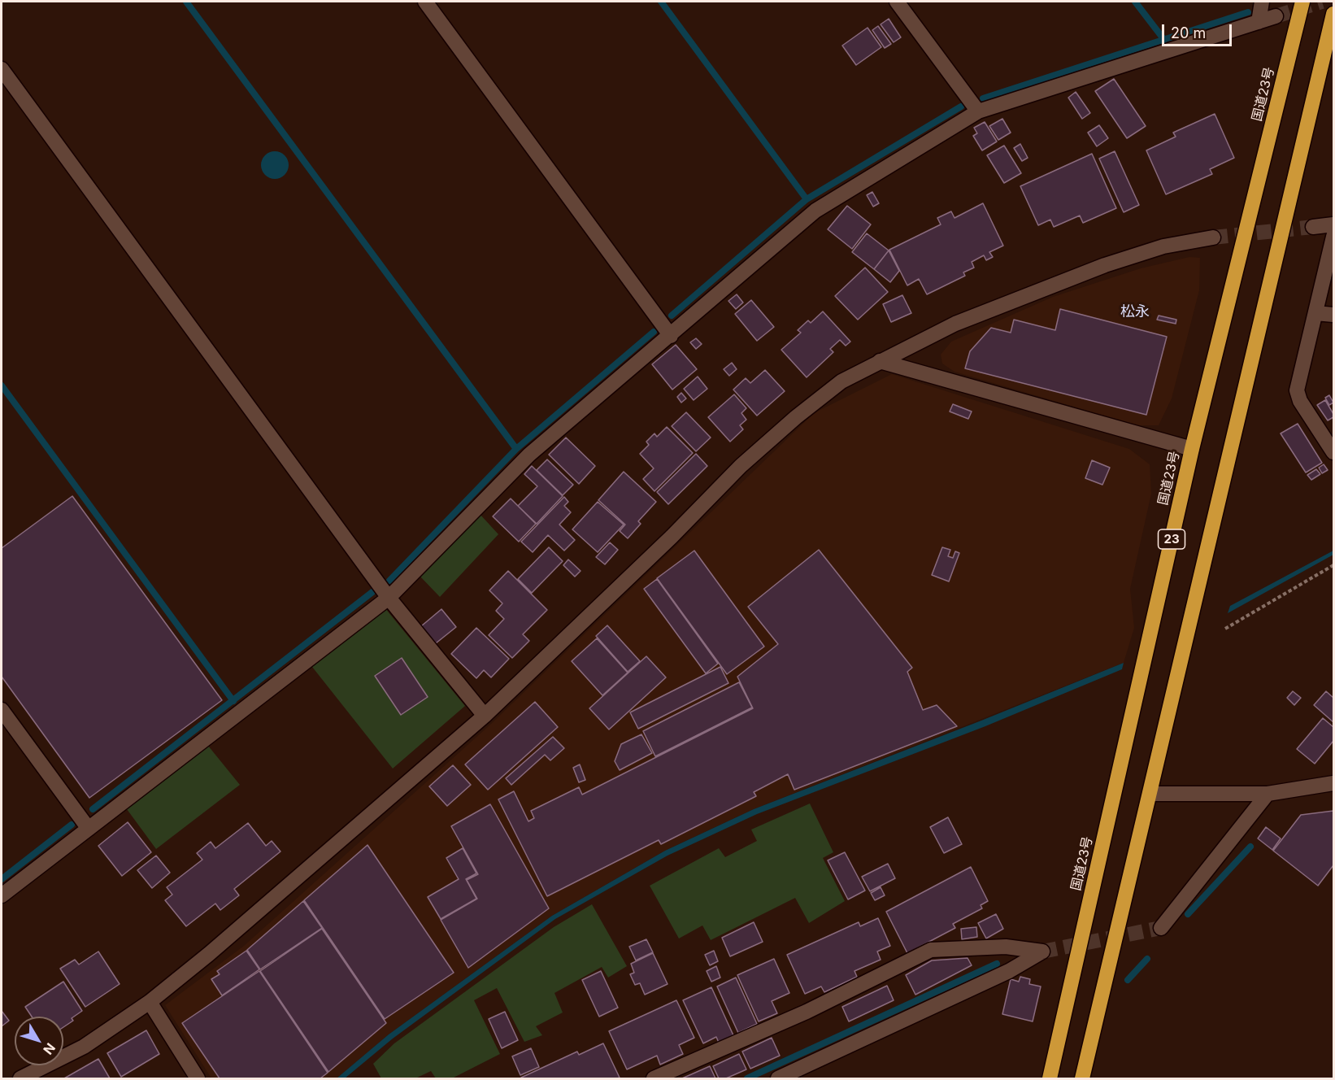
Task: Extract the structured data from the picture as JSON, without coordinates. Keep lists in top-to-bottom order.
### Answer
{
  "streets": {
    "highway": ["国道23号", "23"]
  },
  "districts": ["松永"],
  "scale_bar": "20 m",
  "north": "bottom right"
}
